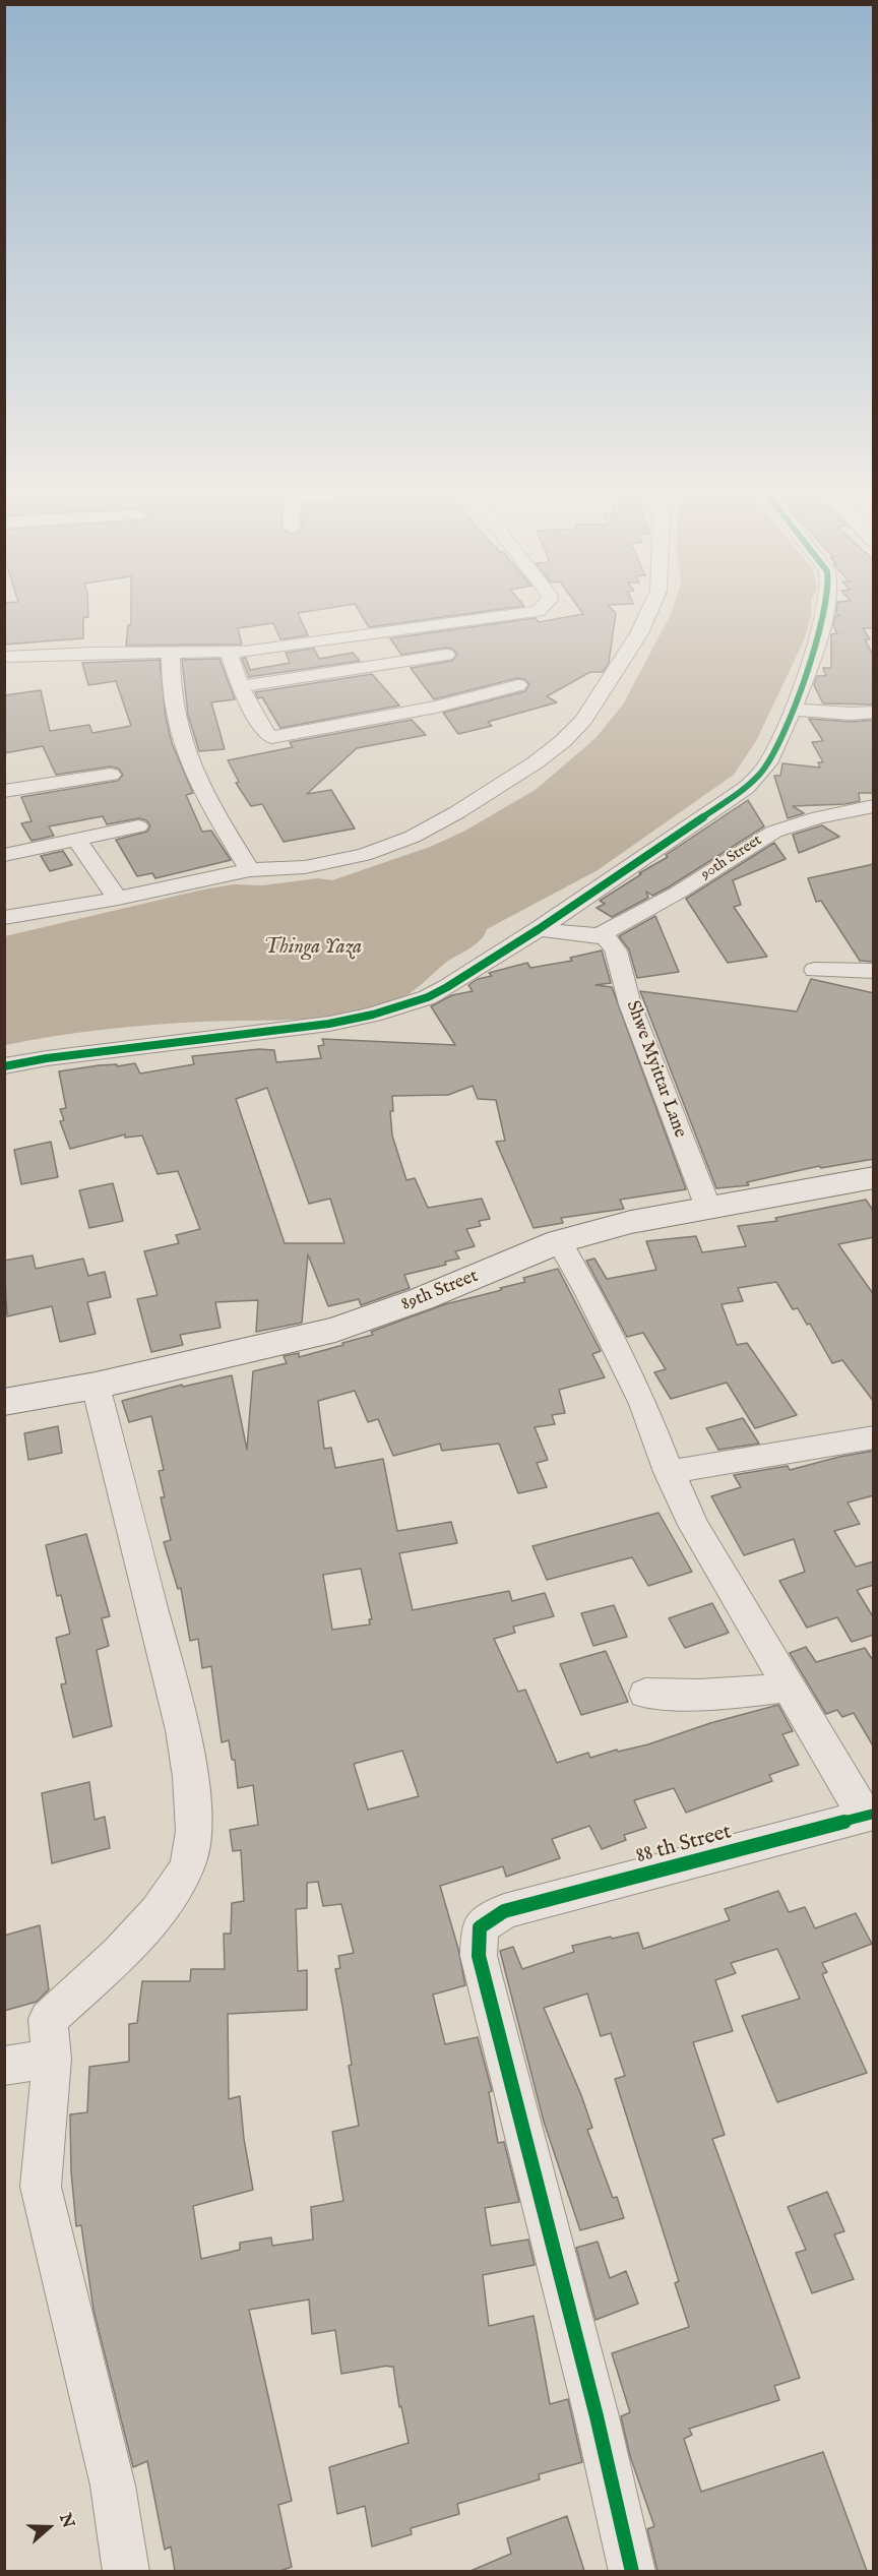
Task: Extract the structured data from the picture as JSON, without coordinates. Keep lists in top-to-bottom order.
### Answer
{
  "streets": {
    "main road": ["89th Street"],
    "street": ["90th Street", "Shwe Myittar Lane", "88 th Street"]
  },
  "crossings": [
    ["90th Street", "Shwe Myittar Lane"],
    ["Shwe Myittar Lane", "89th Street"]
  ],
  "water": ["Thinga Yaza"],
  "north": "right"
}
